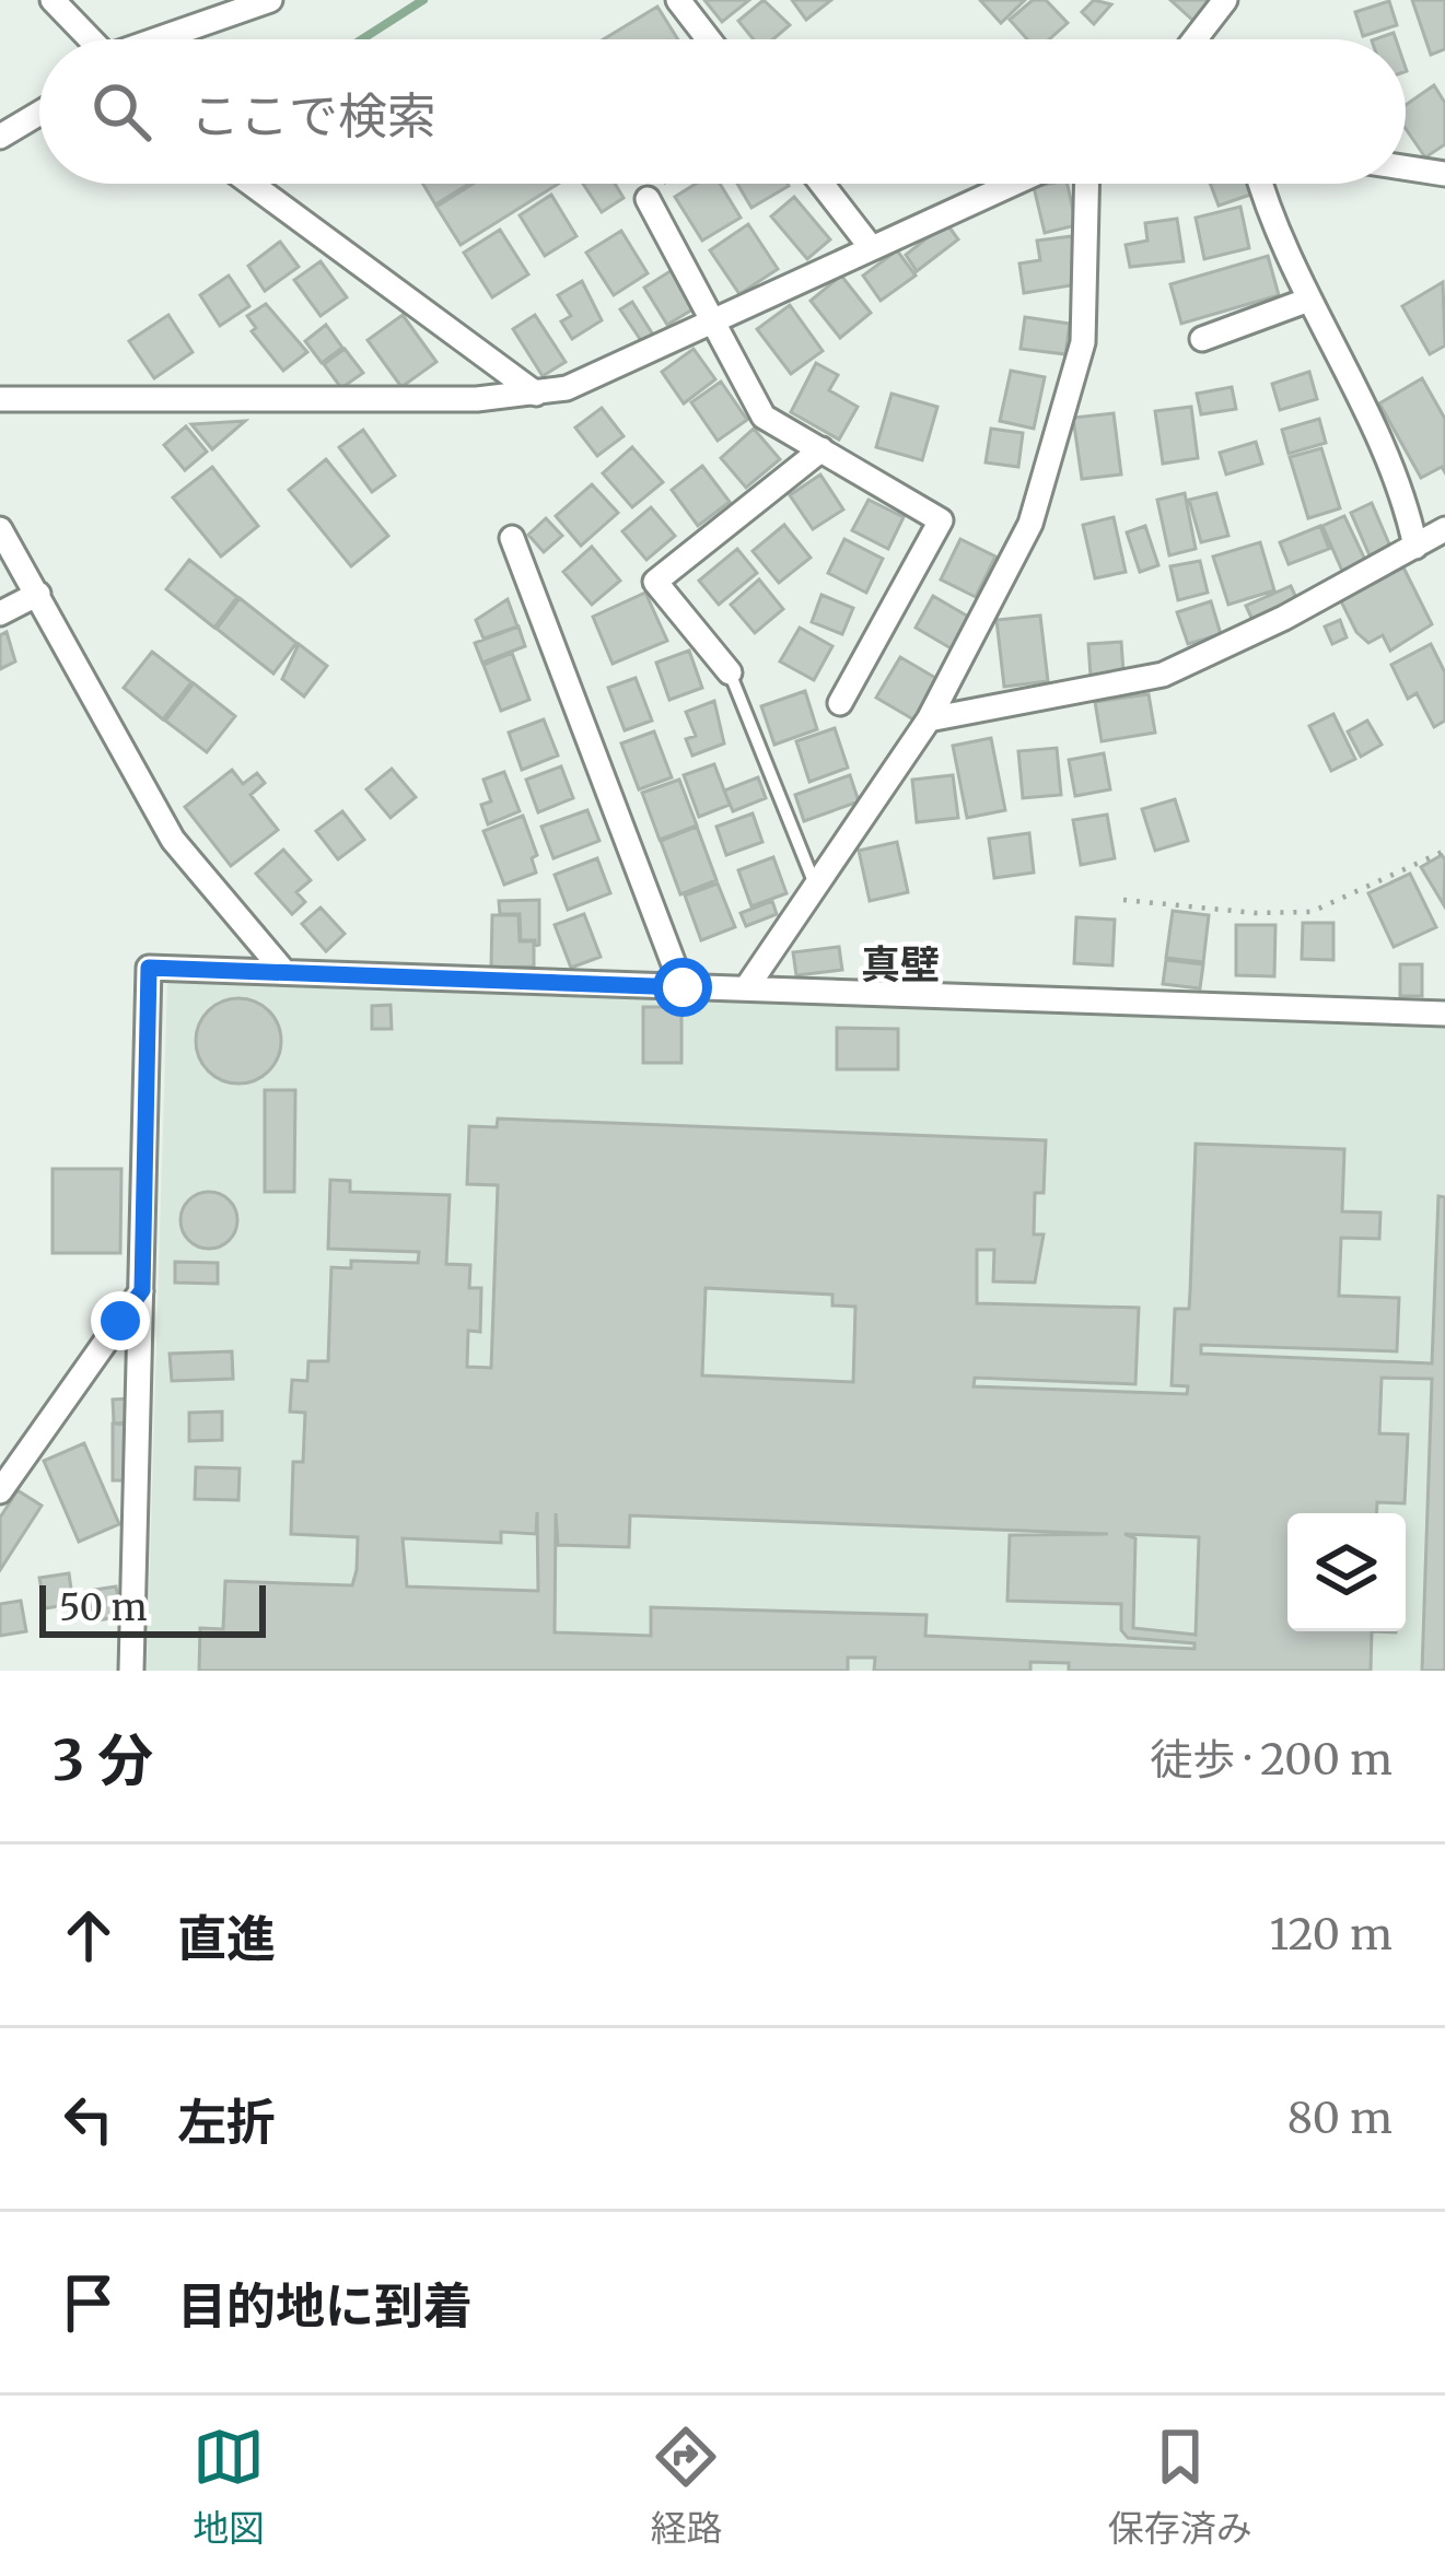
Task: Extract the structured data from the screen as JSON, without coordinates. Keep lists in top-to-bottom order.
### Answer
{
  "districts": ["真壁"],
  "scale_bar": "50 m",
  "page": {
    "search": "ここで検索",
    "scale": "50 m",
    "heading": ["3 分", "徒歩 · 200 m"],
    "list": [
      ["直進", "120 m"],
      ["左折", "80 m"],
      "目的地に到着"
    ],
    "nav": ["地図", "経路", "保存済み"]
  }
}
